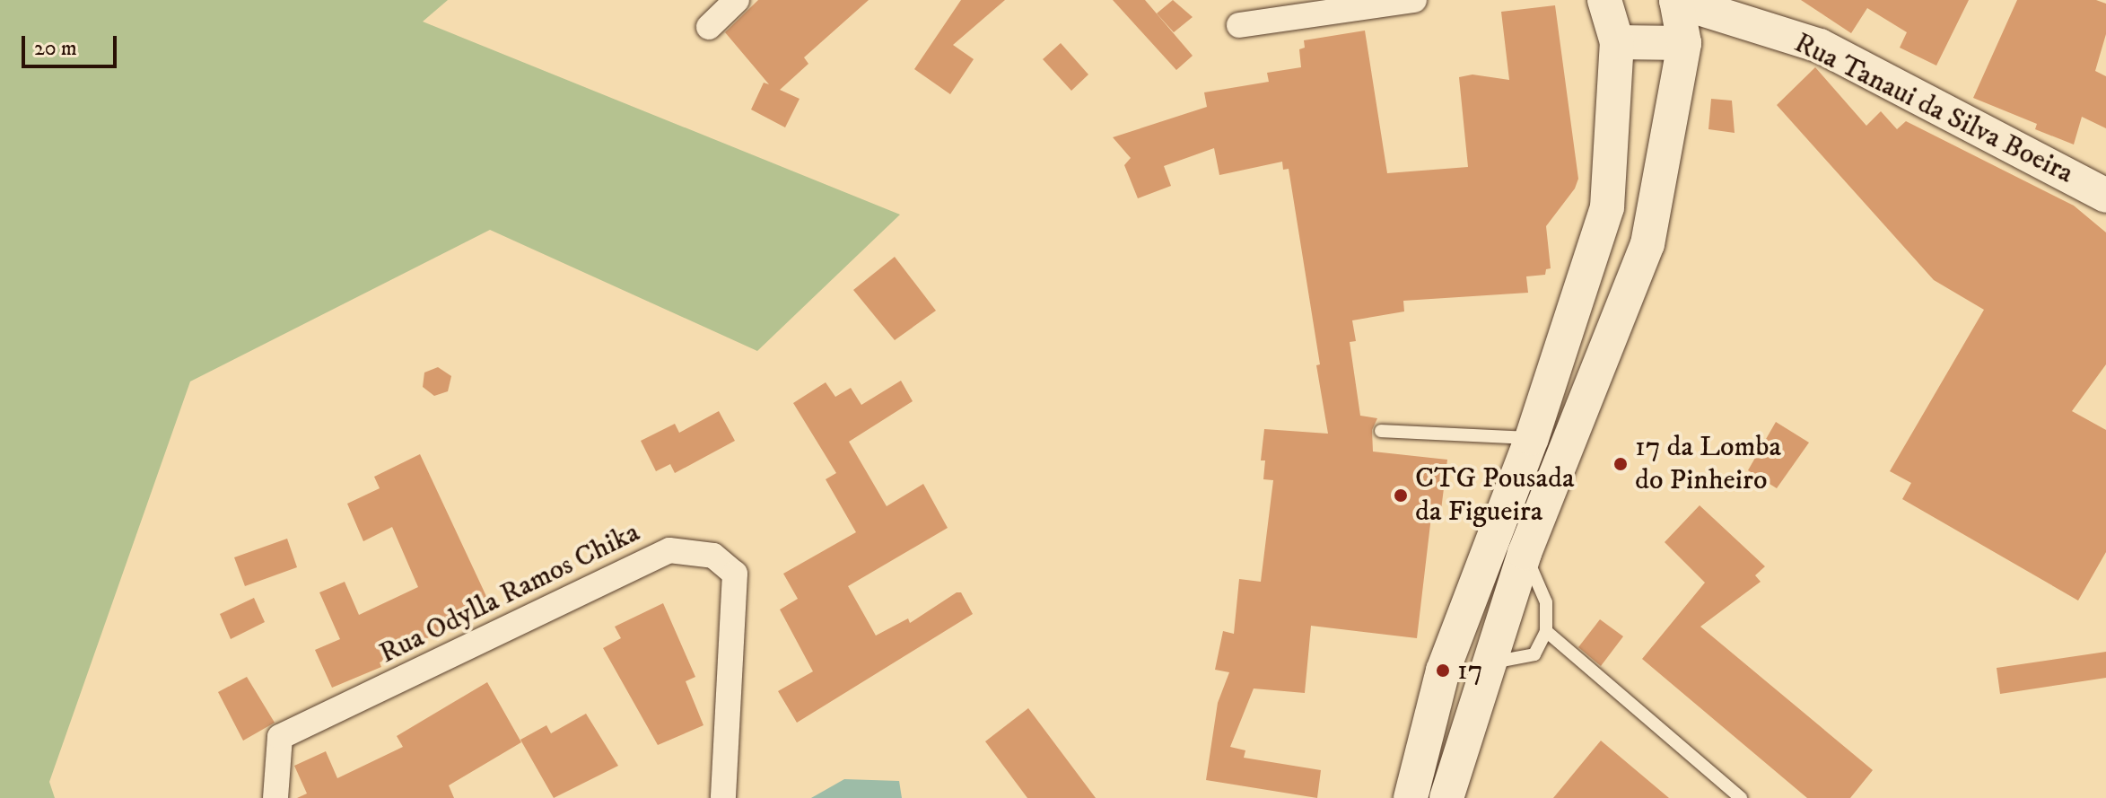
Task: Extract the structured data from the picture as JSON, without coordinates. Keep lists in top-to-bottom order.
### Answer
{
  "streets": {
    "main road": ["Rua Tanaui da Silva Boeira"],
    "street": ["Rua Odylla Ramos Chika"]
  },
  "places": ["17 da Lomba do Pinheiro", "CTG Pousada da Figueira", "17"],
  "scale_bar": "20 m"
}
